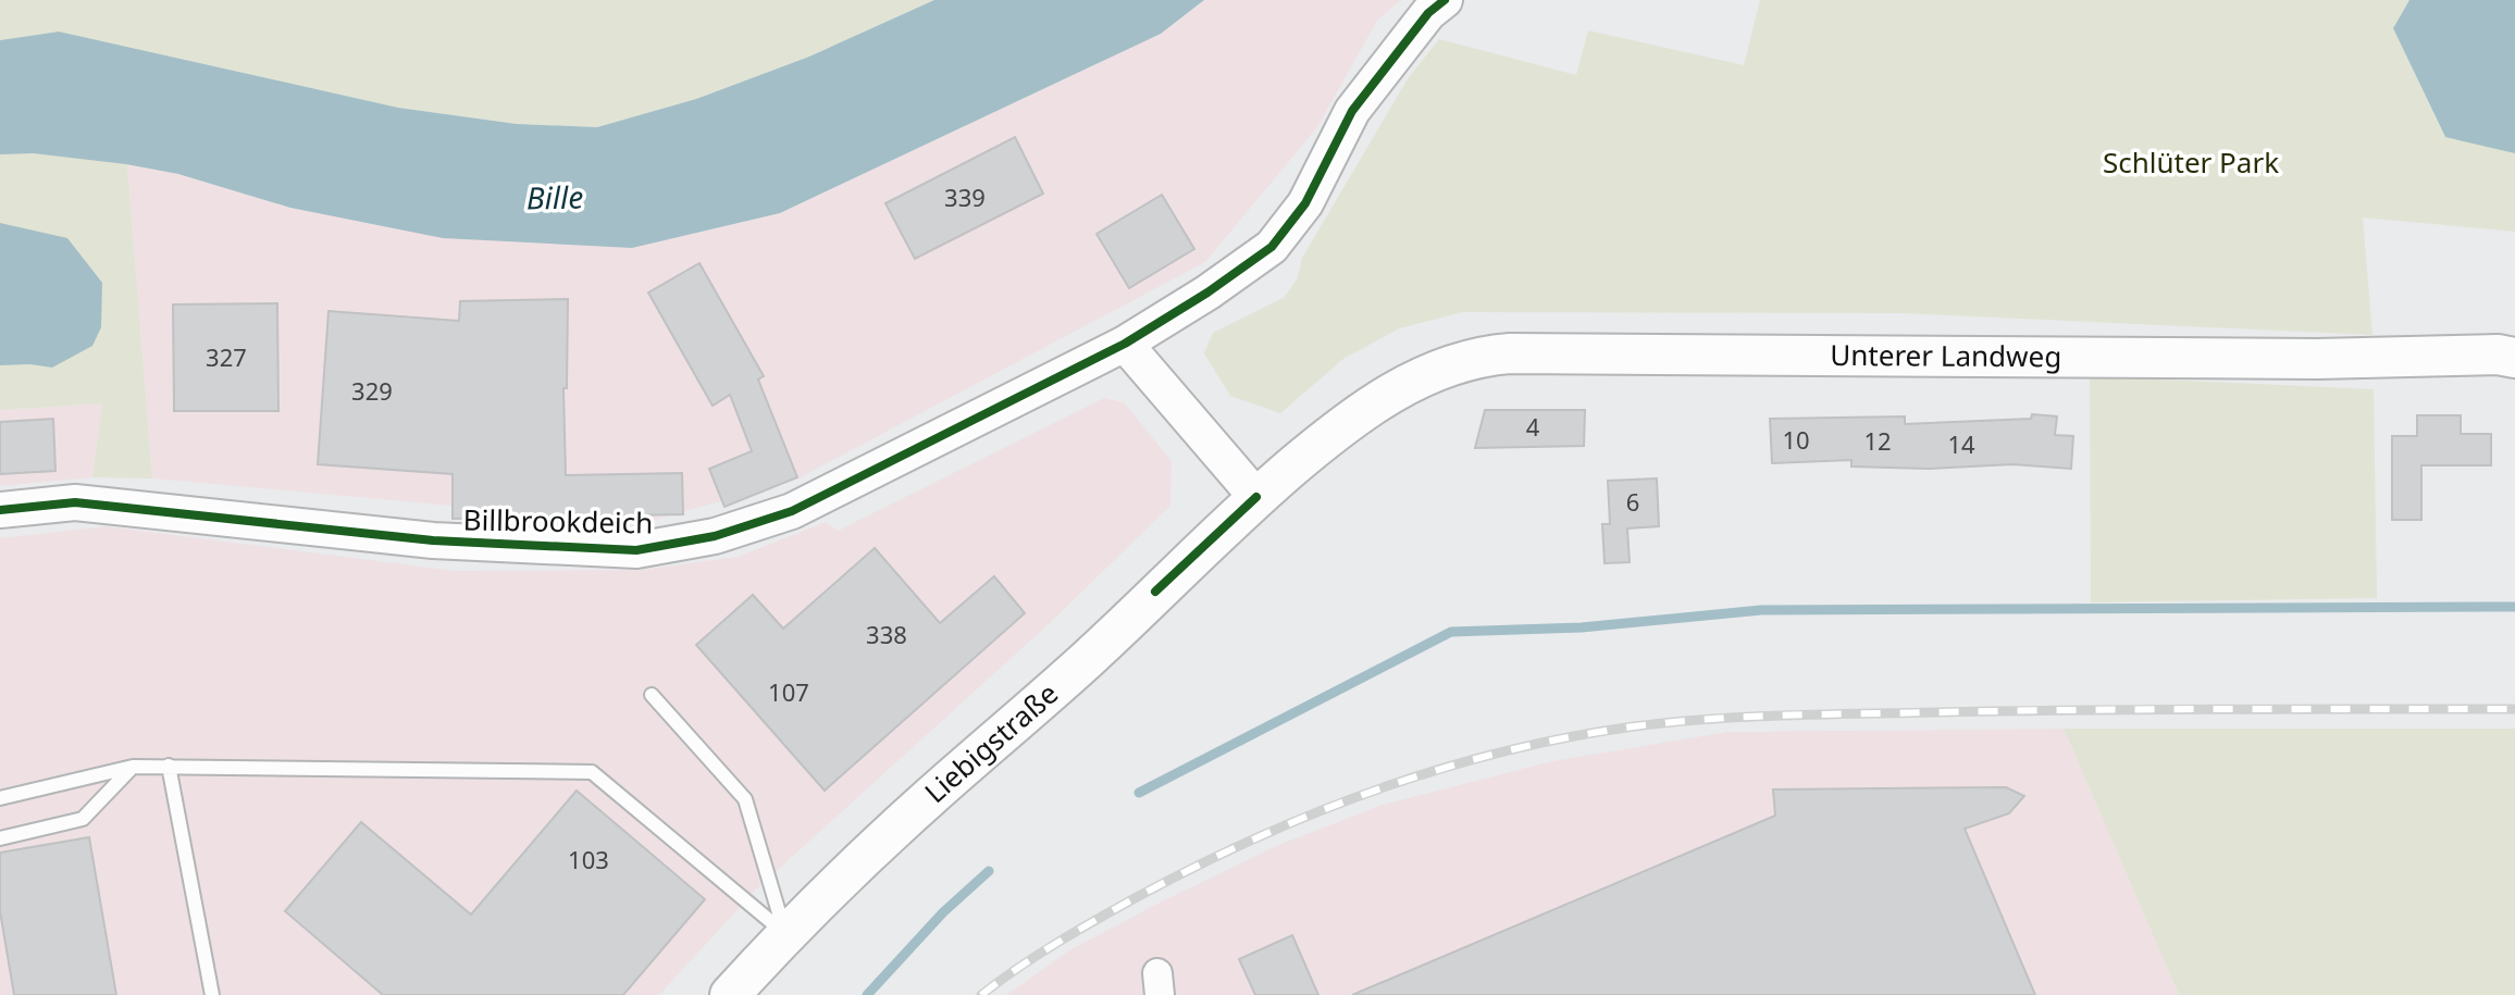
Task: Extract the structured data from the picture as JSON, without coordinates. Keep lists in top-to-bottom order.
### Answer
{
  "streets": {
    "main road": ["Unterer Landweg", "Liebigstraße"],
    "street": ["Billbrookdeich"]
  },
  "crossings": [
    ["Unterer Landweg", "Liebigstraße"]
  ],
  "water": ["Bille"],
  "parks": ["Schlüter Park"],
  "house_numbers": [
    "339",
    "327",
    "329",
    "4",
    "10",
    "12",
    "14",
    "6",
    "338",
    "107",
    "103"
  ]
}
